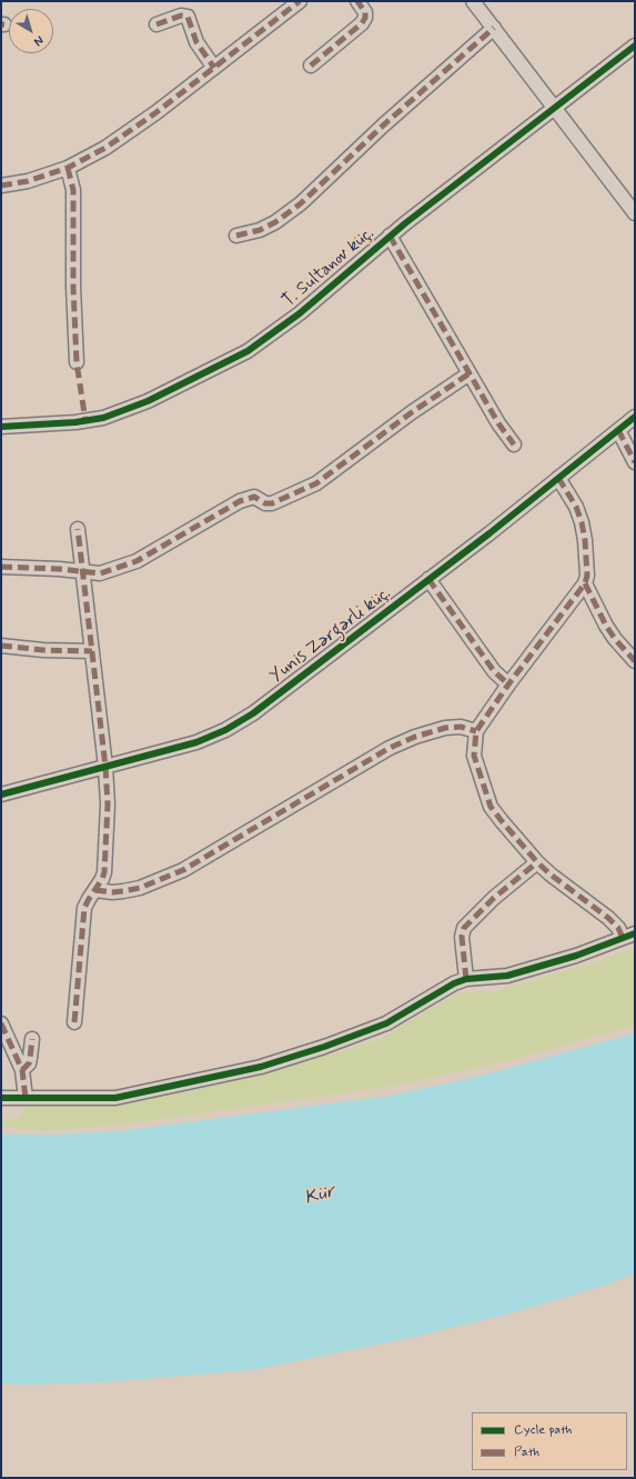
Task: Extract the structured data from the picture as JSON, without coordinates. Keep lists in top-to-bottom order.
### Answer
{
  "streets": {
    "street": ["T. Sultanov küç.", "Yunis Zərgərli küç."]
  },
  "water": ["Kür"],
  "legend": ["Cycle path", "Path"],
  "north": "bottom right"
}
